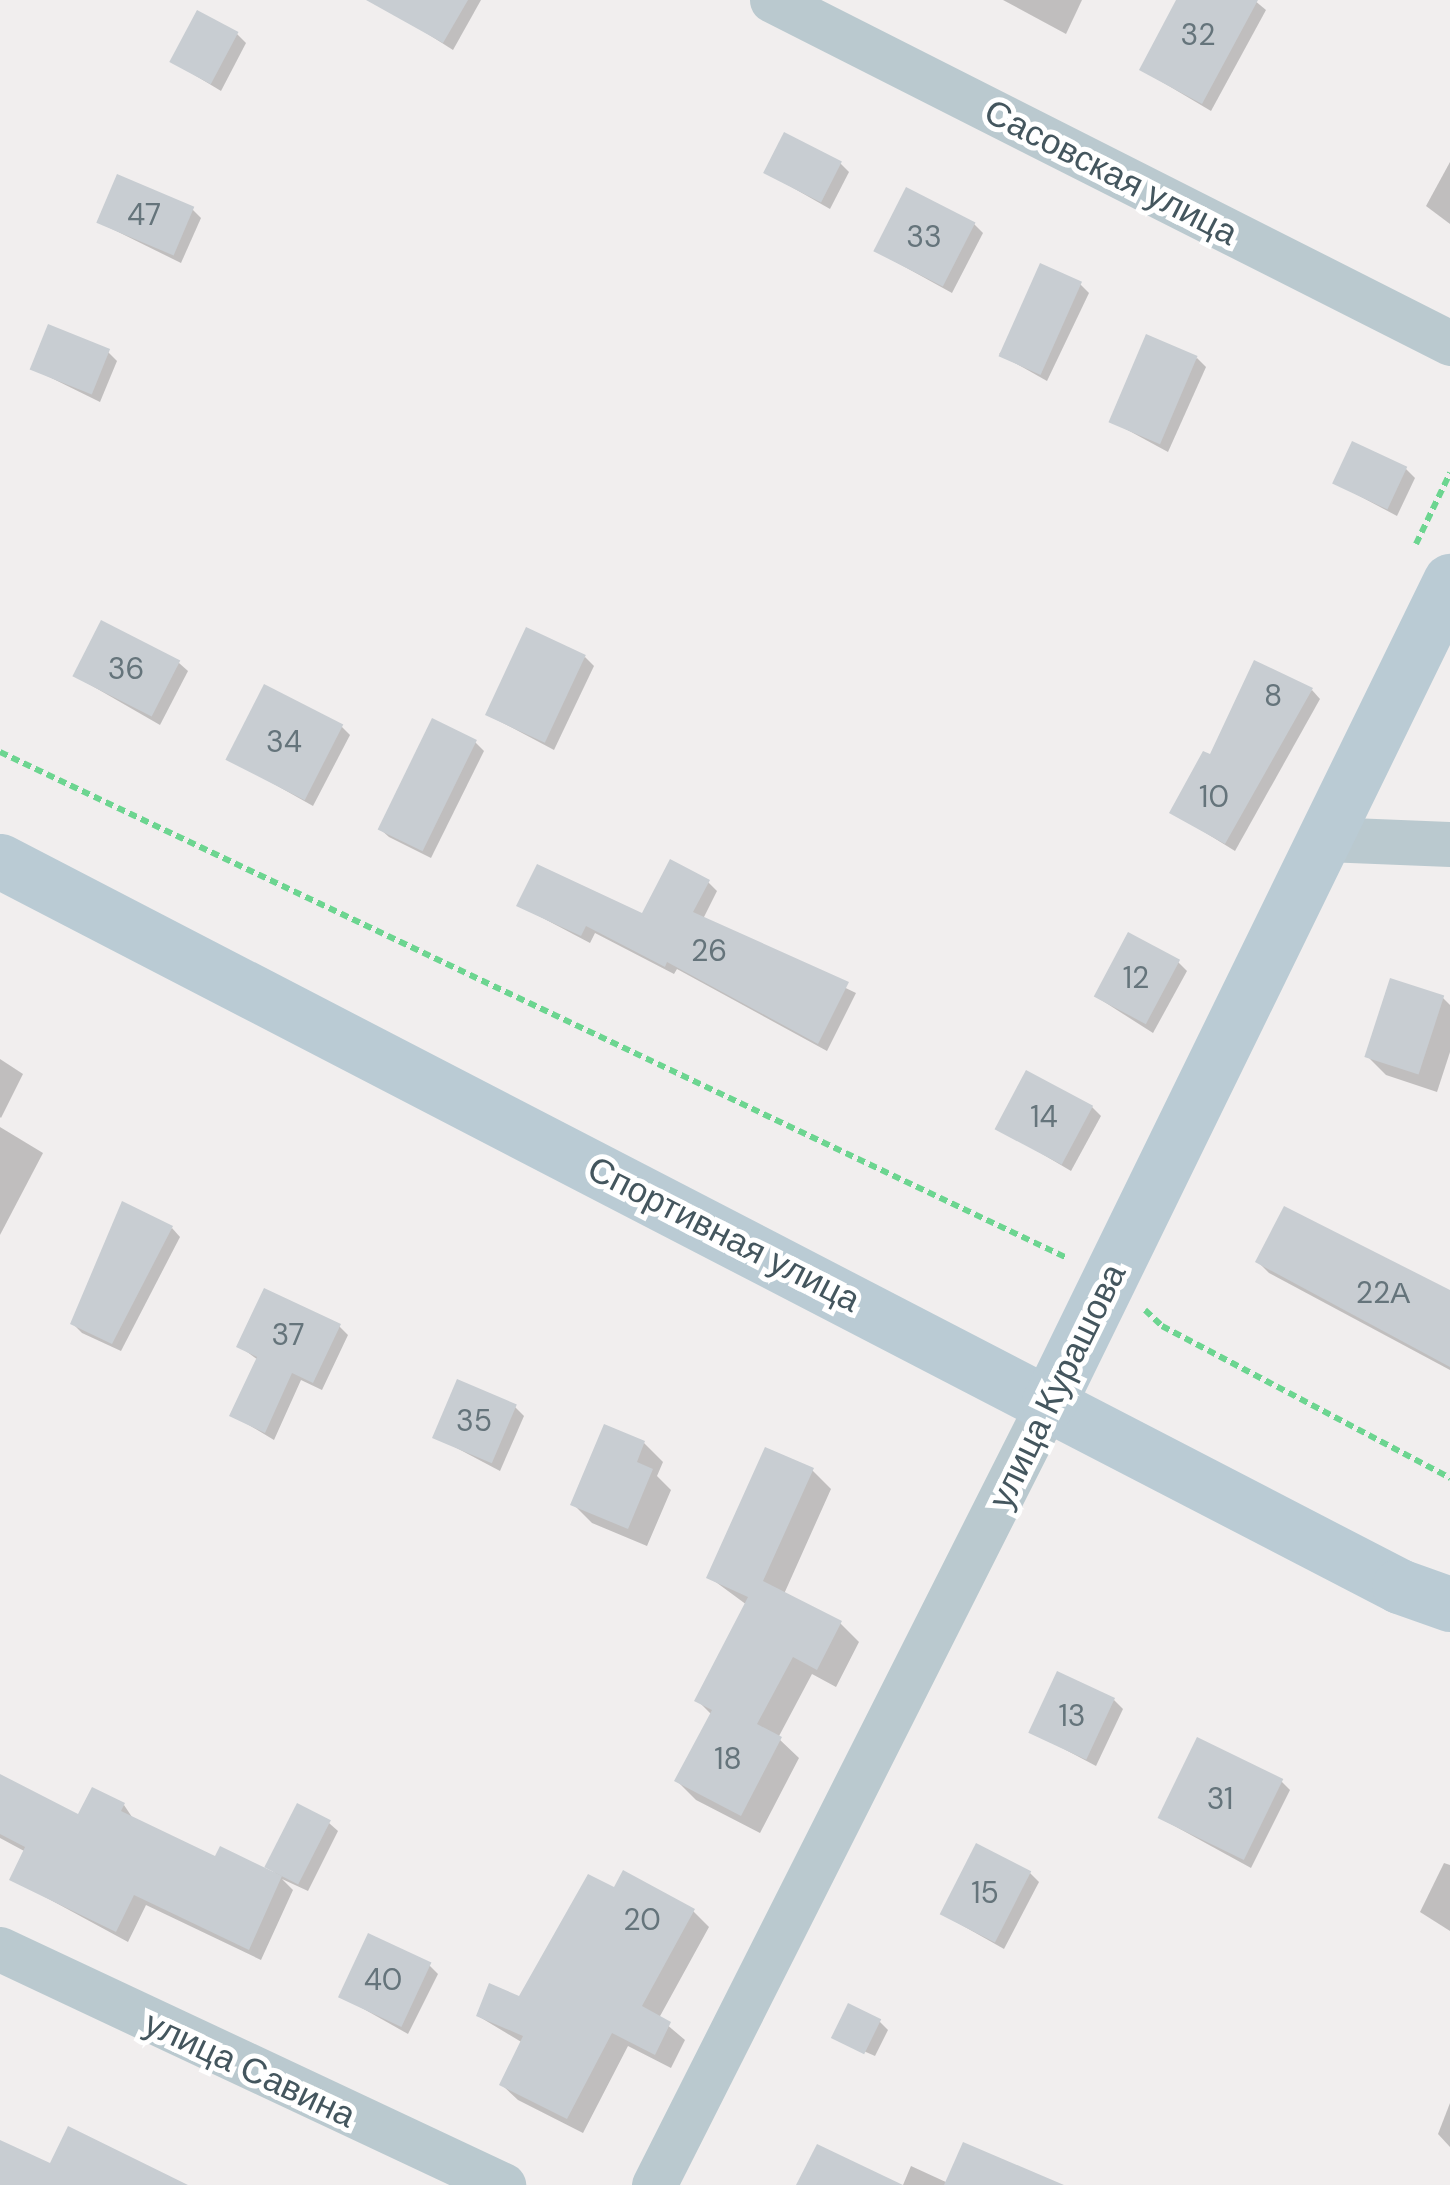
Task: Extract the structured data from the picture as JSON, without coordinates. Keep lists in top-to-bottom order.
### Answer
{
  "streets": {
    "street": [
      "Сасовская улица",
      "Спортивная улица",
      "улица Курашова",
      "улица Савина"
    ]
  },
  "crossings": [
    ["Спортивная улица", "улица Курашова"]
  ],
  "house_numbers": [
    "32",
    "47",
    "33",
    "36",
    "8",
    "34",
    "10",
    "26",
    "12",
    "14",
    "22А",
    "37",
    "35",
    "13",
    "18",
    "31",
    "15",
    "20",
    "40"
  ]
}
